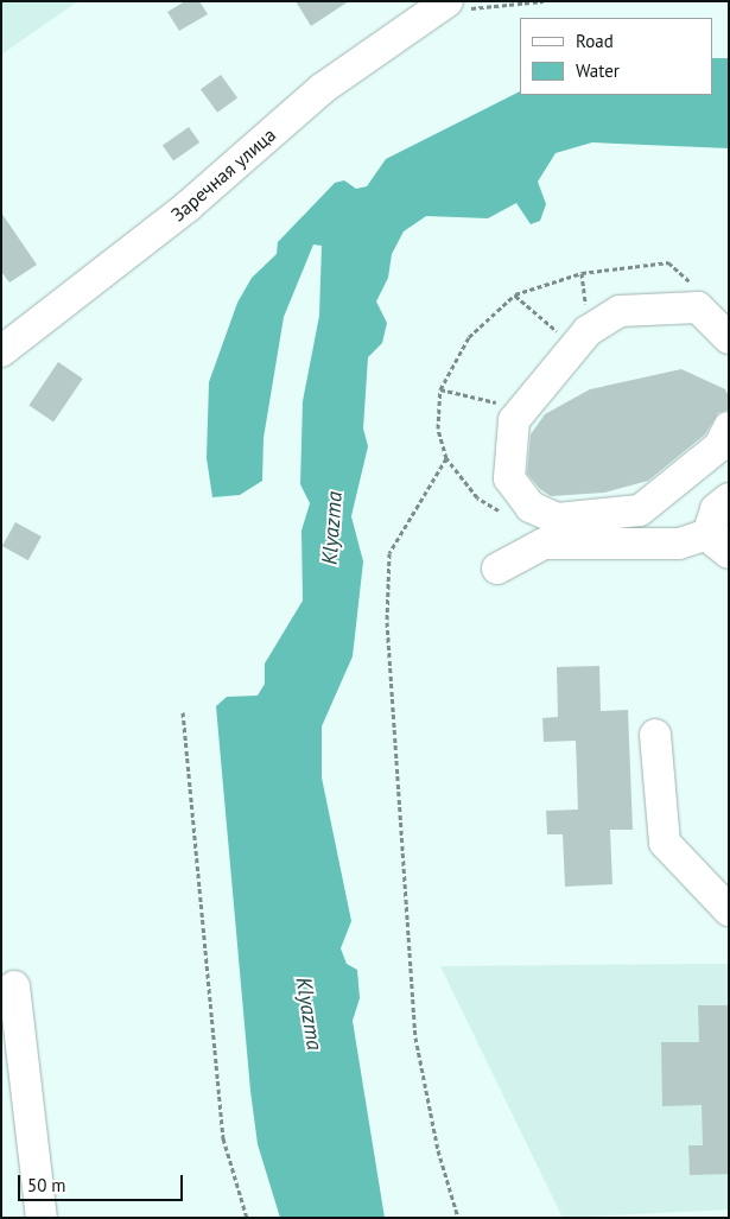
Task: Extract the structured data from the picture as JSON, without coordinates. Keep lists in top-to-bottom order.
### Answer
{
  "streets": {
    "street": ["Заречная улица"]
  },
  "water": ["Klyazma"],
  "legend": ["Road", "Water"],
  "scale_bar": "50 m"
}
